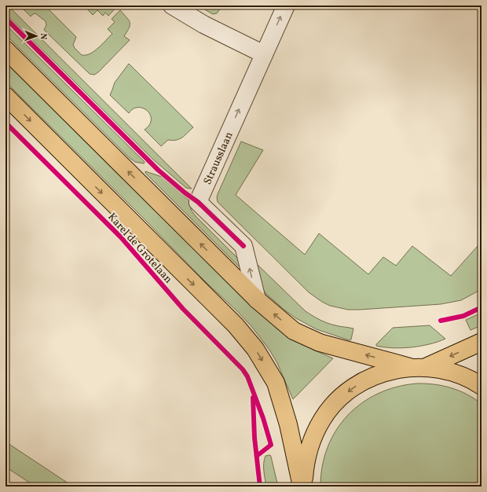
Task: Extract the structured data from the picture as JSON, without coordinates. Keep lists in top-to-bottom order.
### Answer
{
  "streets": {
    "main road": ["Karel de Grotelaan"],
    "street": ["Strausslaan"]
  },
  "one_way": ["Strausslaan"],
  "north": "right"
}
